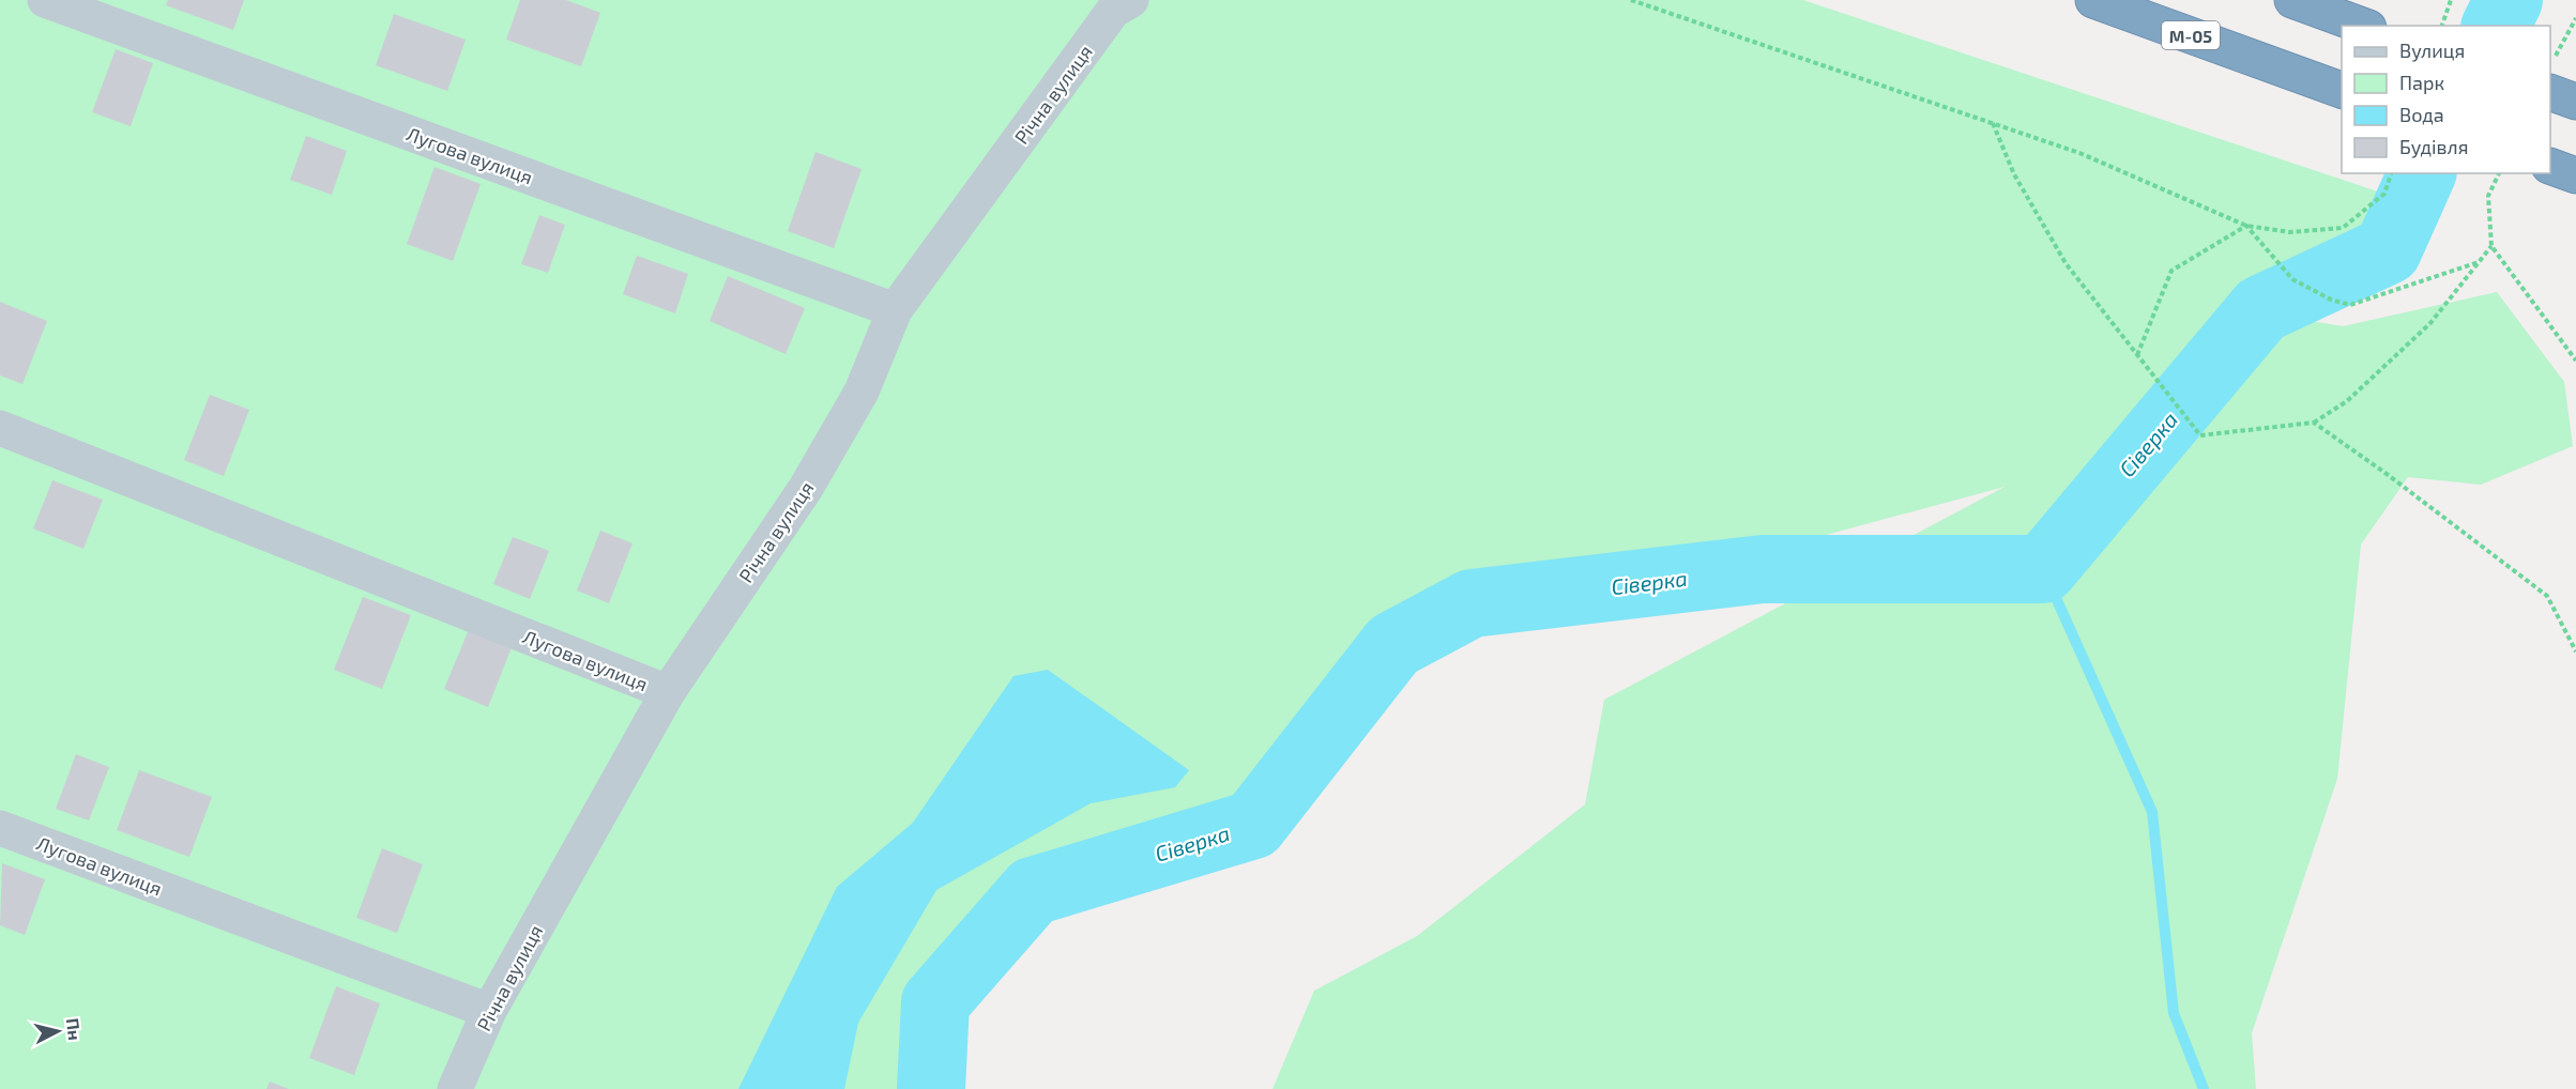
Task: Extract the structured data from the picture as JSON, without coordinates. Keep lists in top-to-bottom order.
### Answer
{
  "streets": {
    "highway": ["М-05"],
    "street": ["Річна вулиця", "Лугова вулиця"]
  },
  "crossings": [
    ["Річна вулиця", "Лугова вулиця"]
  ],
  "water": ["Сіверка"],
  "legend": [
    "Вулиця",
    "Парк",
    "Вода",
    "Будівля"
  ],
  "north": "right"
}
